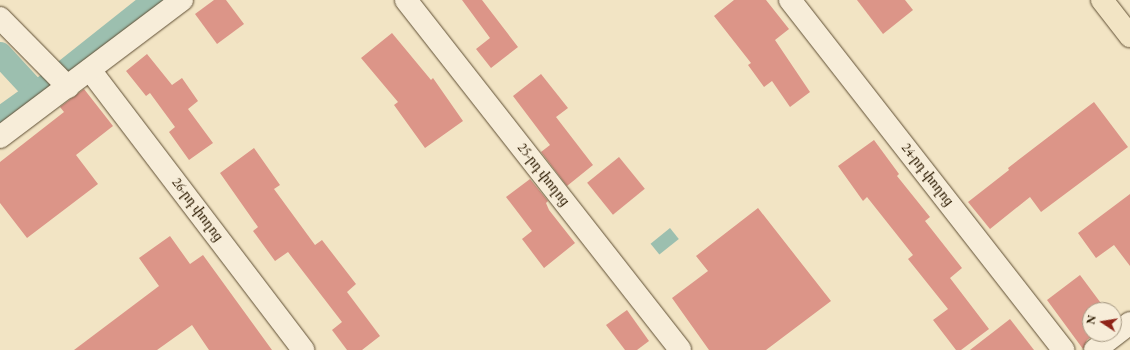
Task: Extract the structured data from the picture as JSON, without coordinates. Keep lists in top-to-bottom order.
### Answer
{
  "streets": {
    "street": ["25-րդ փողոց", "24-րդ փողոց", "26-րդ փողոց"]
  },
  "north": "left"
}
